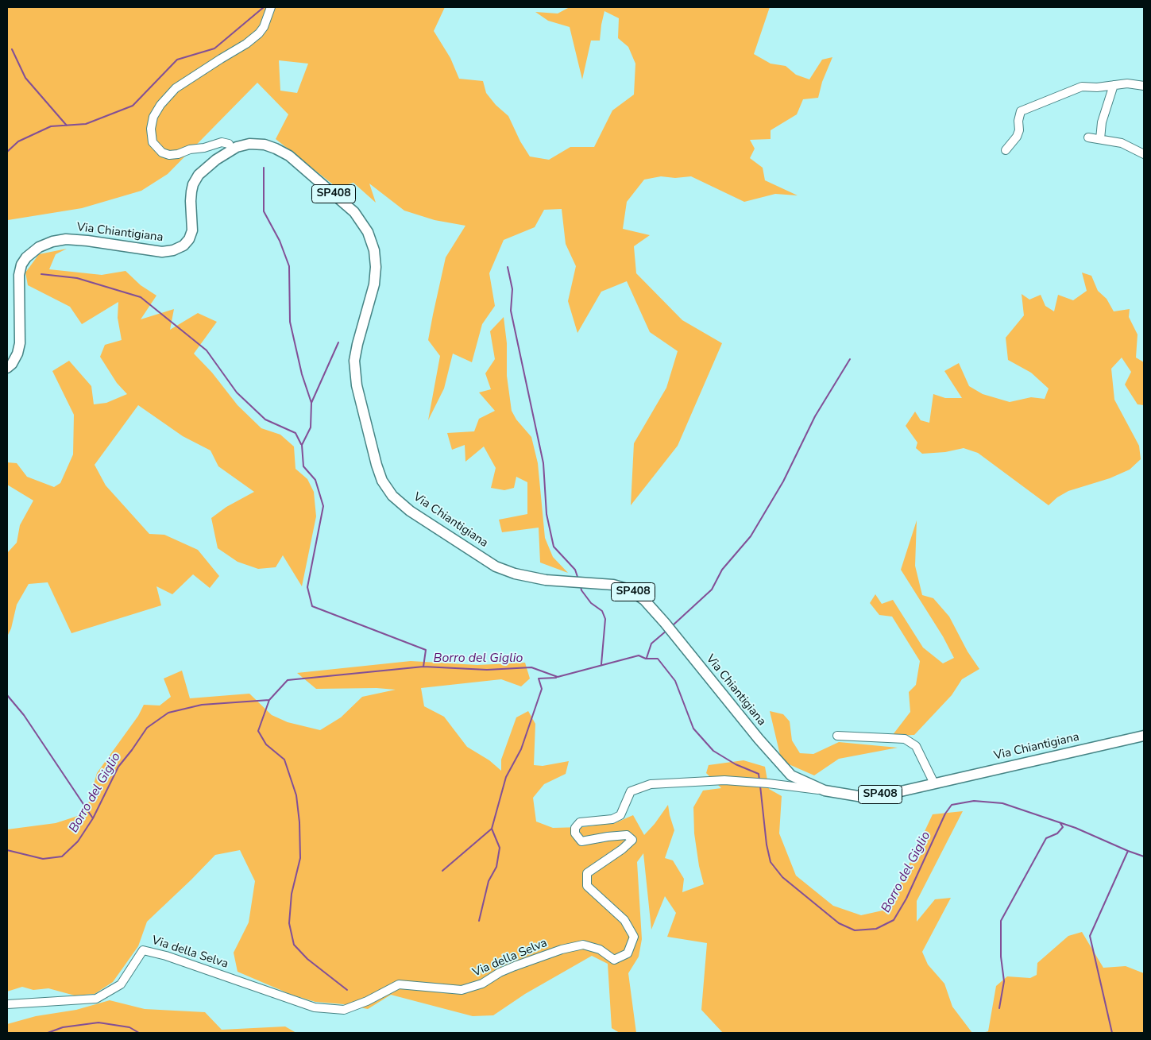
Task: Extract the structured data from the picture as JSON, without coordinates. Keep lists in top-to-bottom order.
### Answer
{
  "streets": {
    "main road": ["SP408", "Via Chiantigiana"],
    "street": ["Via della Selva"]
  },
  "crossings": [
    ["Via Chiantigiana", "Via della Selva"]
  ],
  "water": ["Borro del Giglio"]
}
